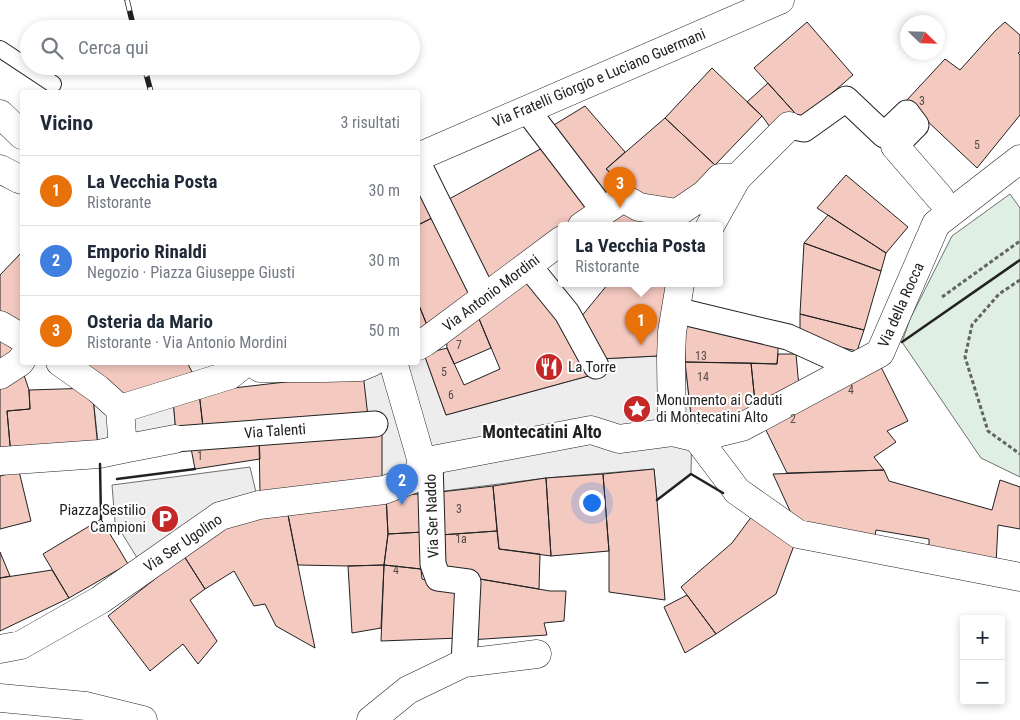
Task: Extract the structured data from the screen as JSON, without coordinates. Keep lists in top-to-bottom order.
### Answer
{
  "streets": {
    "street": [
      "Via Fratelli Giorgio e Luciano Guermani",
      "Via Antonio Mordini",
      "Via della Rocca",
      "Via Talenti",
      "Via Ser Naddo",
      "Via Ser Ugolino"
    ]
  },
  "crossings": [
    ["Via della Rocca", "Via Ser Naddo"],
    ["Via della Rocca", "Via Ser Ugolino"],
    ["Via Ser Naddo", "Via Ser Ugolino"]
  ],
  "districts": ["Montecatini Alto"],
  "places": {
    "restaurant": ["La Torre"],
    "place": ["Monumento ai Caduti di Montecatini Alto"],
    "parking": ["Piazza Sestilio Campioni"]
  },
  "house_numbers": [
    "3",
    "5",
    "7",
    "13",
    "5",
    "14",
    "4",
    "6",
    "2",
    "1",
    "3",
    "1a",
    "4"
  ],
  "north": "bottom right",
  "page": {
    "search": "Cerca qui",
    "heading": ["Vicino", "3 risultati"],
    "list": [
      {
        "mark": "1",
        "name": "La Vecchia Posta",
        "note": "Ristorante",
        "value": "30 m"
      },
      {
        "mark": "2",
        "name": "Emporio Rinaldi",
        "note": "Negozio · Piazza Giuseppe Giusti",
        "value": "30 m"
      },
      {
        "mark": "3",
        "name": "Osteria da Mario",
        "note": "Ristorante · Via Antonio Mordini",
        "value": "50 m"
      }
    ],
    "pins": ["3", "1", "2"],
    "popup": ["La Vecchia Posta", "Ristorante"],
    "map_buttons": ["+", "−"]
  }
}
